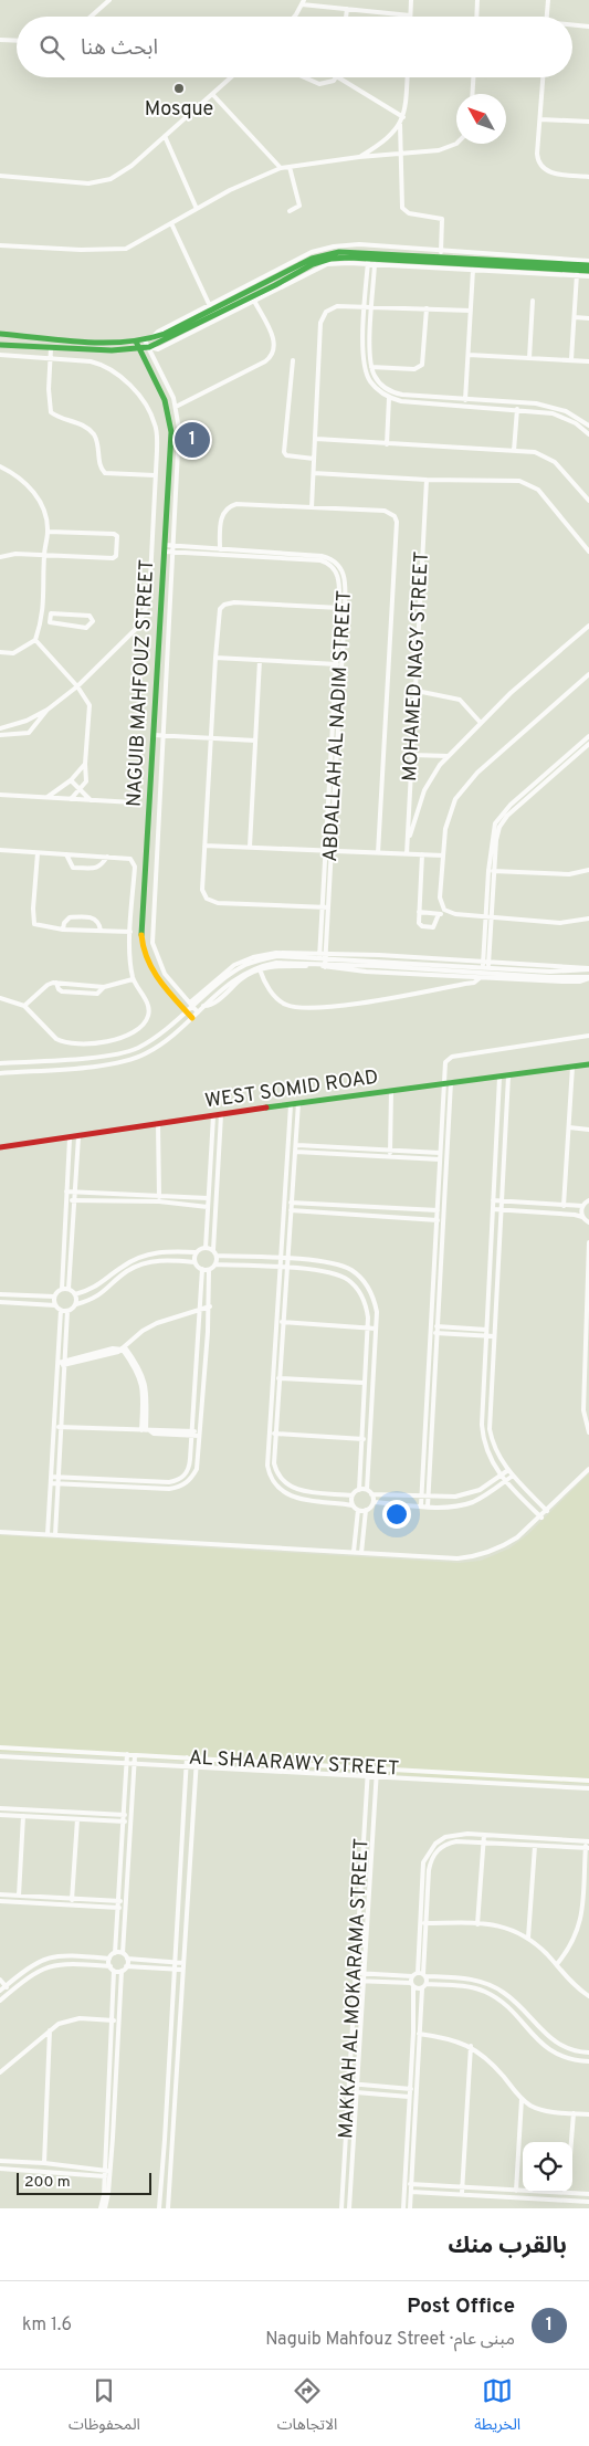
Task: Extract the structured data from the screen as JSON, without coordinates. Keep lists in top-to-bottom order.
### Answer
{
  "streets": {
    "street": [
      "MOHAMED NAGY STREET",
      "NAGUIB MAHFOUZ STREET",
      "ABDALLAH AL NADIM STREET",
      "WEST SOMID ROAD",
      "AL SHAARAWY STREET",
      "MAKKAH AL MOKARAMA STREET"
    ]
  },
  "crossings": [
    ["NAGUIB MAHFOUZ STREET", "ABDALLAH AL NADIM STREET"],
    ["AL SHAARAWY STREET", "MAKKAH AL MOKARAMA STREET"]
  ],
  "places": ["Mosque"],
  "scale_bar": "200 m",
  "north": "top left",
  "page": {
    "search": "ابحث هنا",
    "pins": "1",
    "scale": "200 m",
    "heading": "بالقرب منك",
    "list": [
      {
        "mark": "1",
        "name": "Post Office",
        "note": "مبنى عام · Naguib Mahfouz Street",
        "value": "1.6 km"
      }
    ],
    "nav": ["الخريطة", "الاتجاهات", "المحفوظات"]
  }
}
